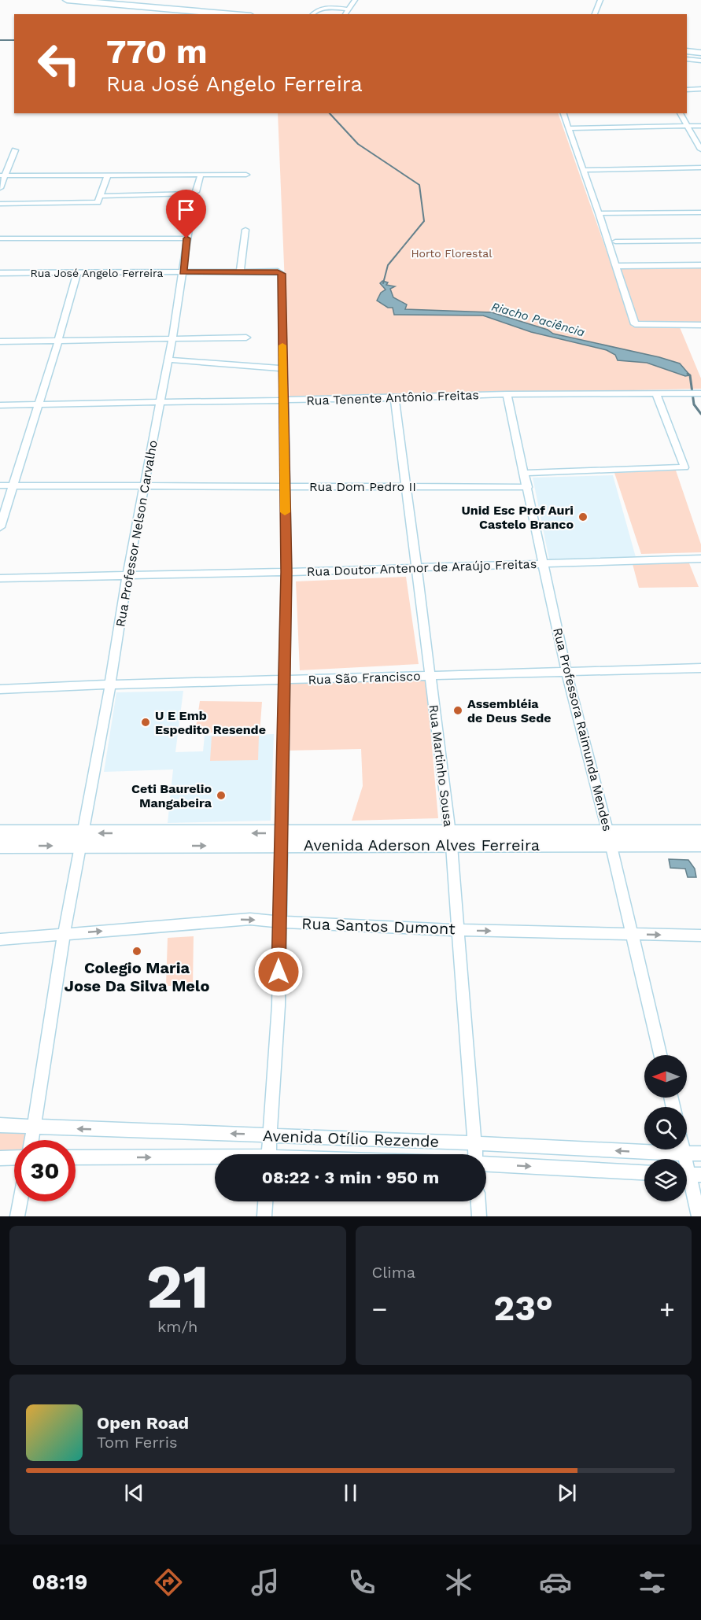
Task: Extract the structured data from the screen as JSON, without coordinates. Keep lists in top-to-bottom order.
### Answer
{
  "streets": {
    "main road": ["Avenida Aderson Alves Ferreira"],
    "street": [
      "Rua José Angelo Ferreira",
      "Rua Tenente Antônio Freitas",
      "Rua Dom Pedro II",
      "Rua Professor Nelson Carvalho",
      "Rua Doutor Antenor de Araújo Freitas",
      "Rua São Francisco",
      "Rua Professora Raimunda Mendes",
      "Rua Martinho Sousa",
      "Rua Santos Dumont",
      "Avenida Otílio Rezende"
    ]
  },
  "crossings": [
    ["Rua José Angelo Ferreira", "Rua Professor Nelson Carvalho"],
    ["Rua Tenente Antônio Freitas", "Rua Professor Nelson Carvalho"],
    ["Rua Tenente Antônio Freitas", "Rua Professora Raimunda Mendes"],
    ["Rua Tenente Antônio Freitas", "Rua Martinho Sousa"],
    ["Rua Dom Pedro II", "Rua Professor Nelson Carvalho"],
    ["Rua Dom Pedro II", "Rua Professora Raimunda Mendes"],
    ["Rua Dom Pedro II", "Rua Martinho Sousa"],
    ["Rua Professor Nelson Carvalho", "Rua Doutor Antenor de Araújo Freitas"],
    ["Rua Professor Nelson Carvalho", "Rua São Francisco"],
    ["Rua Professor Nelson Carvalho", "Avenida Aderson Alves Ferreira"],
    ["Rua Professor Nelson Carvalho", "Rua Santos Dumont"],
    ["Rua Professor Nelson Carvalho", "Avenida Otílio Rezende"],
    ["Rua Doutor Antenor de Araújo Freitas", "Rua Professora Raimunda Mendes"],
    ["Rua Doutor Antenor de Araújo Freitas", "Rua Martinho Sousa"],
    ["Rua São Francisco", "Rua Professora Raimunda Mendes"],
    ["Rua São Francisco", "Rua Martinho Sousa"],
    ["Rua Professora Raimunda Mendes", "Avenida Aderson Alves Ferreira"],
    ["Rua Professora Raimunda Mendes", "Rua Santos Dumont"],
    ["Rua Martinho Sousa", "Avenida Aderson Alves Ferreira"],
    ["Rua Martinho Sousa", "Rua Santos Dumont"],
    ["Rua Martinho Sousa", "Avenida Otílio Rezende"]
  ],
  "one_way": ["Rua Santos Dumont"],
  "water": ["Riacho Paciência"],
  "parks": ["Horto Florestal"],
  "places": [
    "Unid Esc Prof Auri Castelo Branco",
    "Assembléia de Deus Sede",
    "U E Emb Espedito Resende",
    "Ceti Baurelio Mangabeira",
    "Colegio Maria Jose Da Silva Melo"
  ],
  "north": "left",
  "page": {
    "turn": ["770 m", "Rua José Angelo Ferreira"],
    "limit": "30",
    "trip": "08:22 · 3 min · 950 m",
    "tile": [
      ["21", "km/h"],
      "Clima"
    ],
    "heat": ["−", "23°", "+"],
    "song": ["Open Road", "Tom Ferris"],
    "tabs": "08:19"
  }
}
